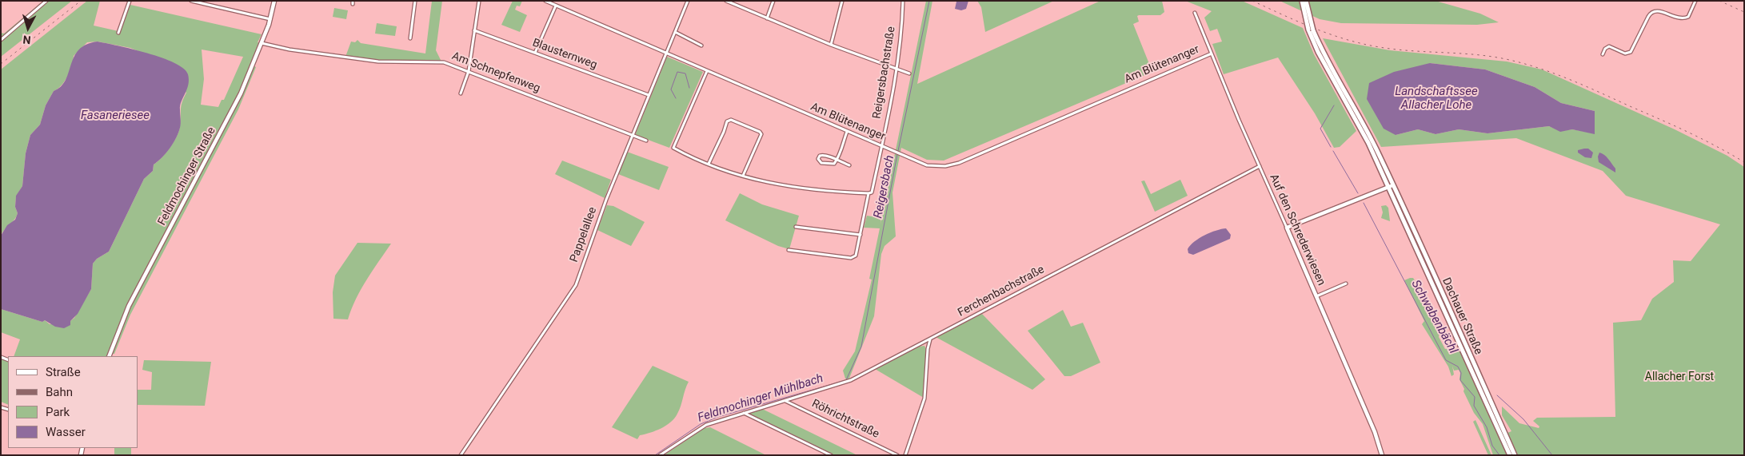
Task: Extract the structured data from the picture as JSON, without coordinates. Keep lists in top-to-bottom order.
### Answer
{
  "streets": {
    "main road": ["Feldmochinger Straße", "Auf den Schrederwiesen", "Dachauer Straße"],
    "street": [
      "Blausternweg",
      "Am Blütenanger",
      "Am Schnepfenweg",
      "Reigersbachstraße",
      "Pappelallee",
      "Ferchenbachstraße",
      "Röhrichtstraße"
    ]
  },
  "crossings": [
    ["Blausternweg", "Pappelallee"],
    ["Am Blütenanger", "Reigersbachstraße"],
    ["Am Blütenanger", "Auf den Schrederwiesen"],
    ["Am Blütenanger", "Pappelallee"],
    ["Am Schnepfenweg", "Feldmochinger Straße"],
    ["Am Schnepfenweg", "Pappelallee"],
    ["Auf den Schrederwiesen", "Ferchenbachstraße"],
    ["Ferchenbachstraße", "Röhrichtstraße"]
  ],
  "water": [
    "Landschaftssee Allacher Lohe",
    "Fasaneriesee",
    "Reigersbach",
    "Schwabenbächl",
    "Feldmochinger Mühlbach"
  ],
  "parks": ["Allacher Forst"],
  "legend": [
    "Straße",
    "Bahn",
    "Park",
    "Wasser"
  ],
  "north": "bottom"
}
